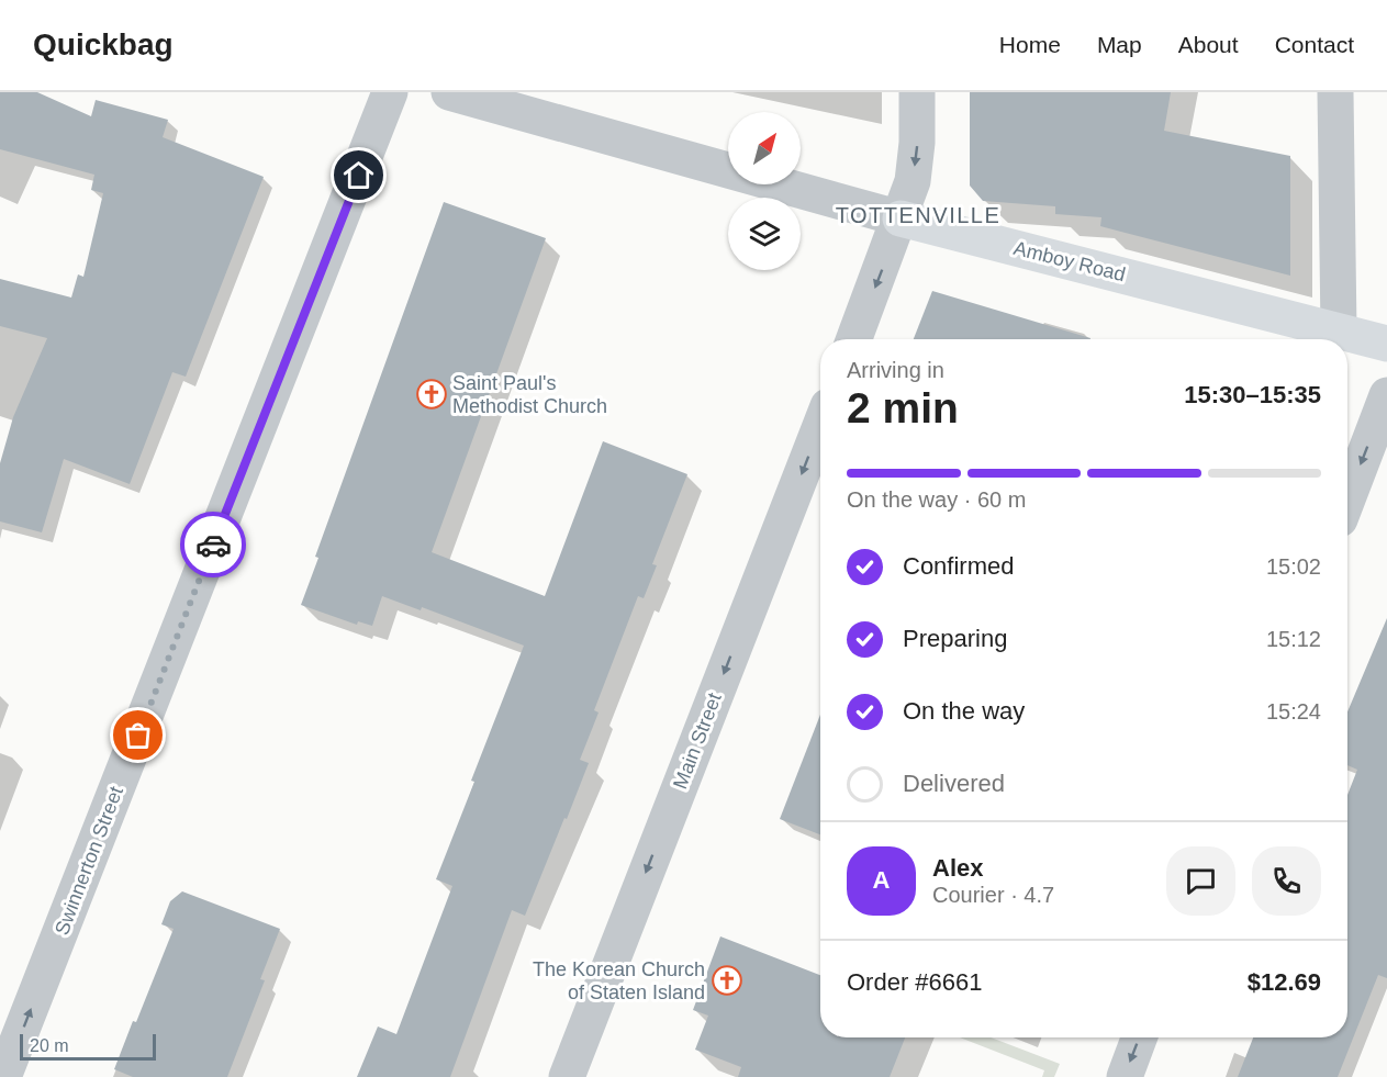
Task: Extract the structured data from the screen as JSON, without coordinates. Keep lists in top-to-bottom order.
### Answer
{
  "streets": {
    "main road": ["Amboy Road"],
    "street": ["Main Street", "Swinnerton Street"]
  },
  "one_way": ["Main Street", "Swinnerton Street"],
  "districts": ["TOTTENVILLE"],
  "places": {
    "church": ["Saint Paul's Methodist Church", "The Korean Church of Staten Island"]
  },
  "scale_bar": "20 m",
  "north": "top right",
  "page": {
    "header": "Quickbag",
    "nav": [
      "Home",
      "Map",
      "About",
      "Contact"
    ],
    "heading": ["2 min", "Arriving in", "15:30–15:35"],
    "panel": [
      "Alex",
      "Courier · 4.7",
      "Order #6661",
      "$12.69"
    ],
    "bar": "On the way · 60 m",
    "list": [
      ["Confirmed", "15:02"],
      ["Preparing", "15:12"],
      ["On the way", "15:24"],
      "Delivered"
    ],
    "round": "A",
    "scale": "20 m"
  }
}
